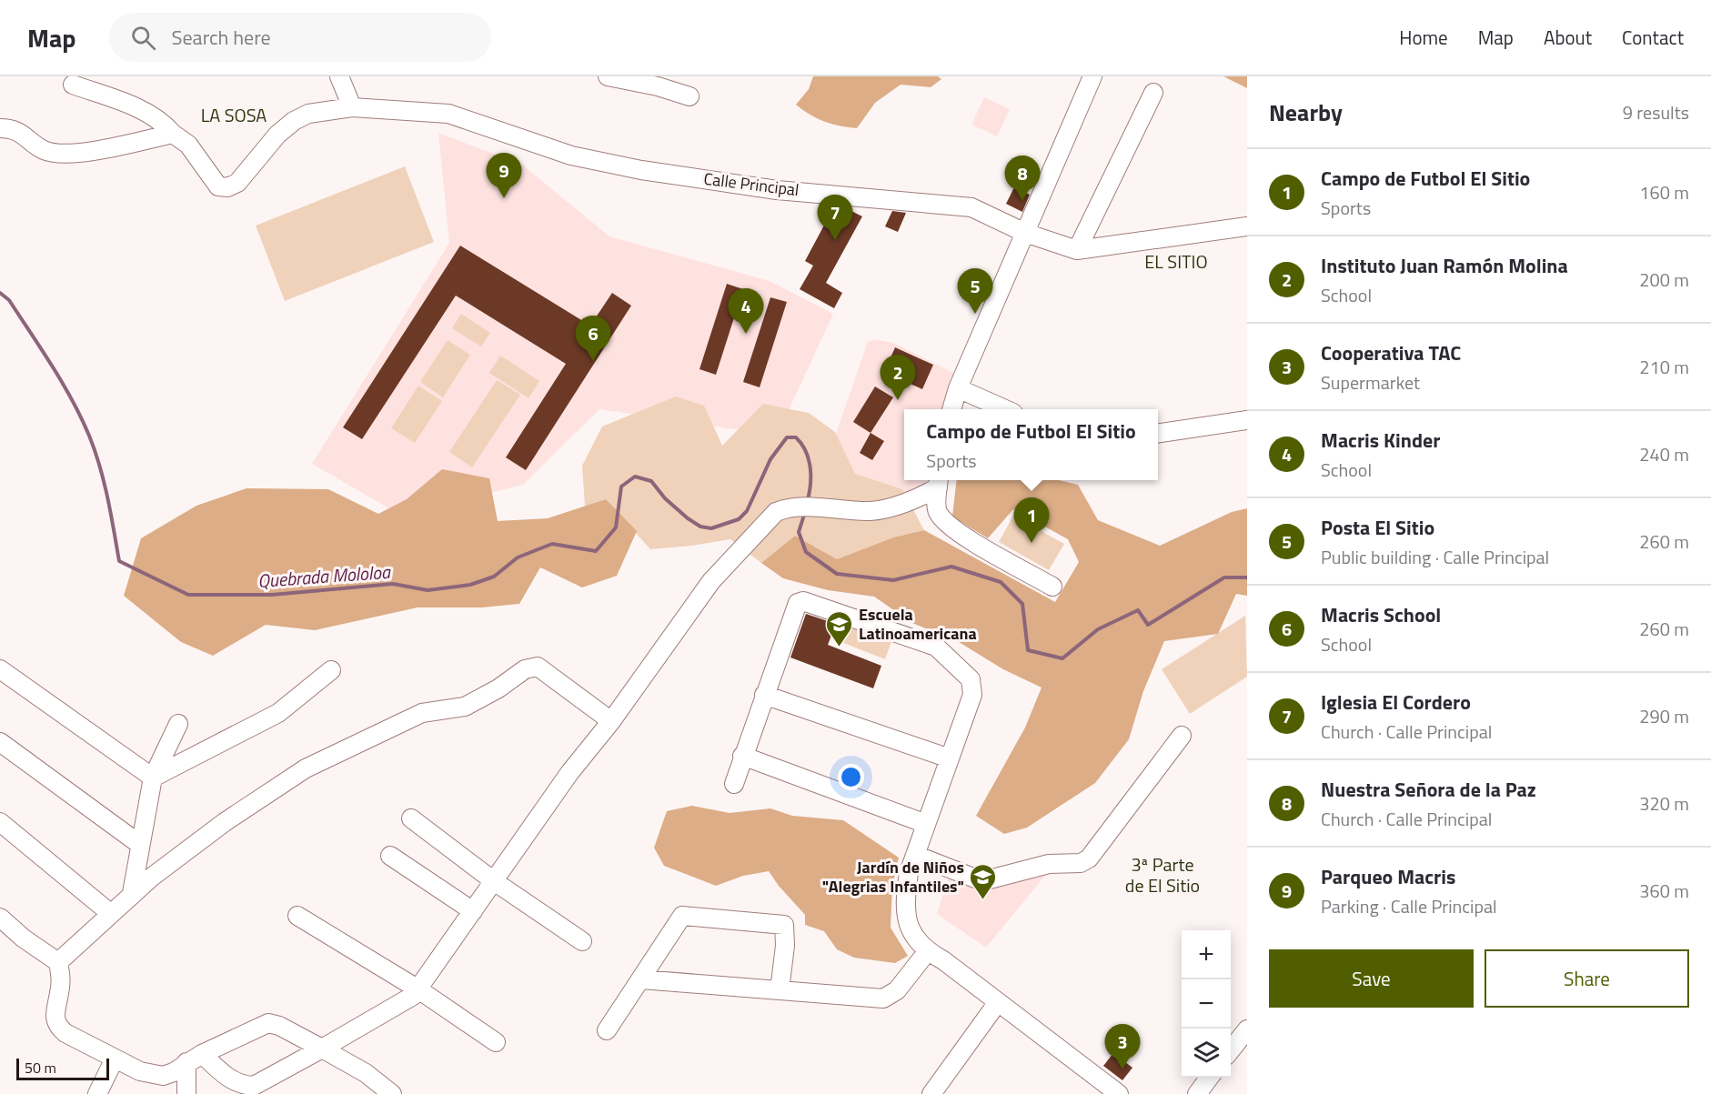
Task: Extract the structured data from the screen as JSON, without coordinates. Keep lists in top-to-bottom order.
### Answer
{
  "streets": {
    "street": ["Calle Principal"]
  },
  "districts": ["LA SOSA", "EL SITIO", "3ª Parte de El Sitio"],
  "water": ["Quebrada Mololoa"],
  "places": {
    "school or university": ["Escuela Latinoamericana", "Jardín de Niños \"Alegrias Infantiles\""]
  },
  "scale_bar": "50 m",
  "page": {
    "header": "Map",
    "search": "Search here",
    "nav": [
      "Home",
      "Map",
      "About",
      "Contact"
    ],
    "heading": ["Nearby", "9 results"],
    "list": [
      {
        "mark": "1",
        "name": "Campo de Futbol El Sitio",
        "note": "Sports",
        "value": "160 m"
      },
      {
        "mark": "2",
        "name": "Instituto Juan Ramón Molina",
        "note": "School",
        "value": "200 m"
      },
      {
        "mark": "3",
        "name": "Cooperativa TAC",
        "note": "Supermarket",
        "value": "210 m"
      },
      {
        "mark": "4",
        "name": "Macris Kinder",
        "note": "School",
        "value": "240 m"
      },
      {
        "mark": "5",
        "name": "Posta El Sitio",
        "note": "Public building · Calle Principal",
        "value": "260 m"
      },
      {
        "mark": "6",
        "name": "Macris School",
        "note": "School",
        "value": "260 m"
      },
      {
        "mark": "7",
        "name": "Iglesia El Cordero",
        "note": "Church · Calle Principal",
        "value": "290 m"
      },
      {
        "mark": "8",
        "name": "Nuestra Señora de la Paz",
        "note": "Church · Calle Principal",
        "value": "320 m"
      },
      {
        "mark": "9",
        "name": "Parqueo Macris",
        "note": "Parking · Calle Principal",
        "value": "360 m"
      }
    ],
    "pins": [
      "9",
      "8",
      "7",
      "5",
      "4",
      "6",
      "2",
      "1",
      "3"
    ],
    "popup": ["Campo de Futbol El Sitio", "Sports"],
    "map_buttons": ["+", "−"],
    "buttons": ["Save", "Share"],
    "scale": "50 m"
  }
}
